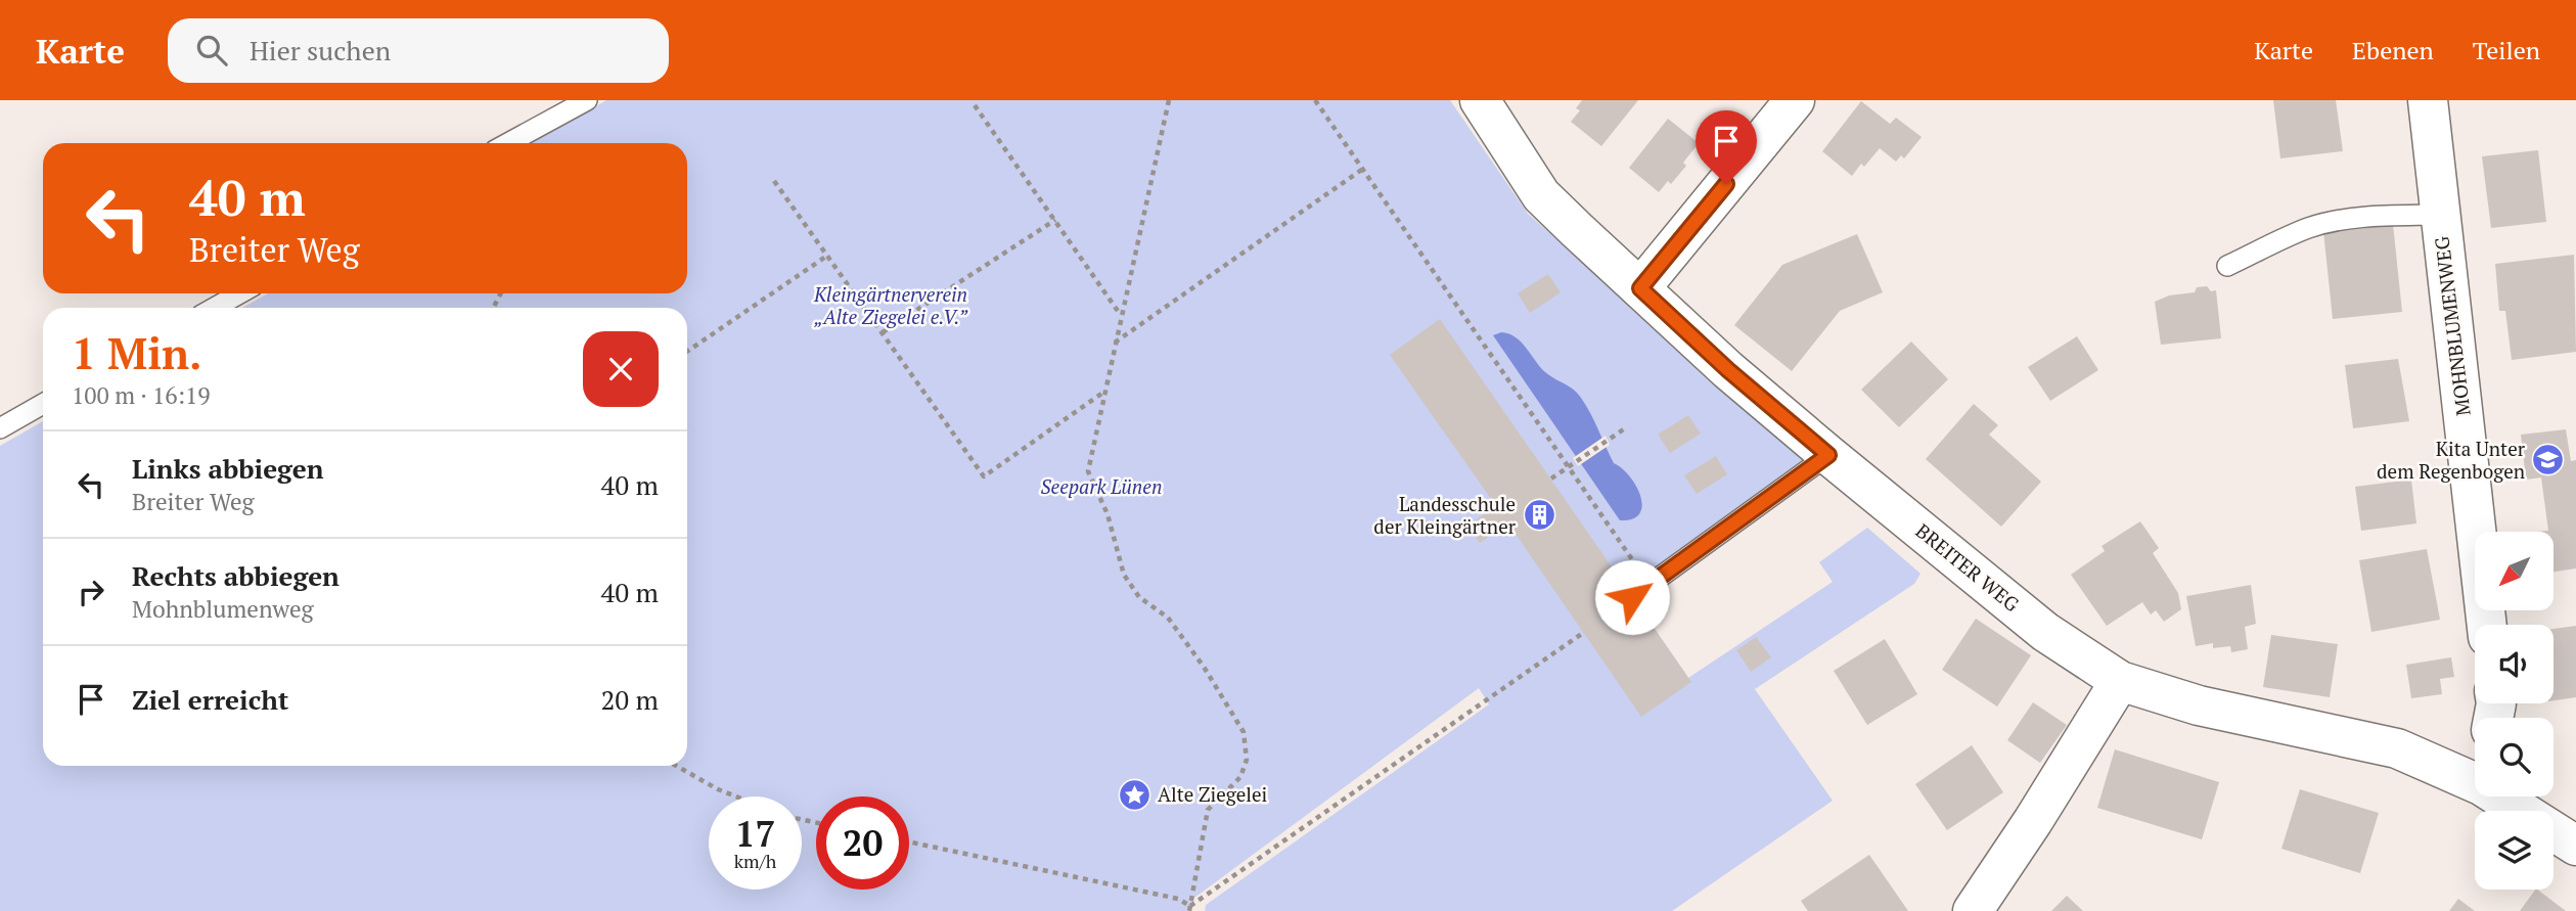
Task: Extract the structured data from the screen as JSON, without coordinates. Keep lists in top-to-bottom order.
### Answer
{
  "streets": {
    "street": ["MOHNBLUMENWEG", "BREITER WEG"]
  },
  "parks": ["Kleingärtnerverein „Alte Ziegelei e.V.”", "Seepark Lünen"],
  "places": {
    "school or university": ["Kita Unter dem Regenbogen"],
    "building": ["Landesschule der Kleingärtner"],
    "place": ["Alte Ziegelei"]
  },
  "north": "bottom left",
  "page": {
    "header": "Karte",
    "search": "Hier suchen",
    "nav": ["Karte", "Ebenen", "Teilen"],
    "turn": ["40 m", "Breiter Weg"],
    "heading": ["1 Min.", "100 m · 16:19"],
    "list": [
      {
        "name": "Links abbiegen",
        "note": "Breiter Weg",
        "value": "40 m"
      },
      {
        "name": "Rechts abbiegen",
        "note": "Mohnblumenweg",
        "value": "40 m"
      },
      {
        "name": "Ziel erreicht",
        "value": "20 m"
      }
    ],
    "speed": "17 km/h",
    "limit": "20"
  }
}
